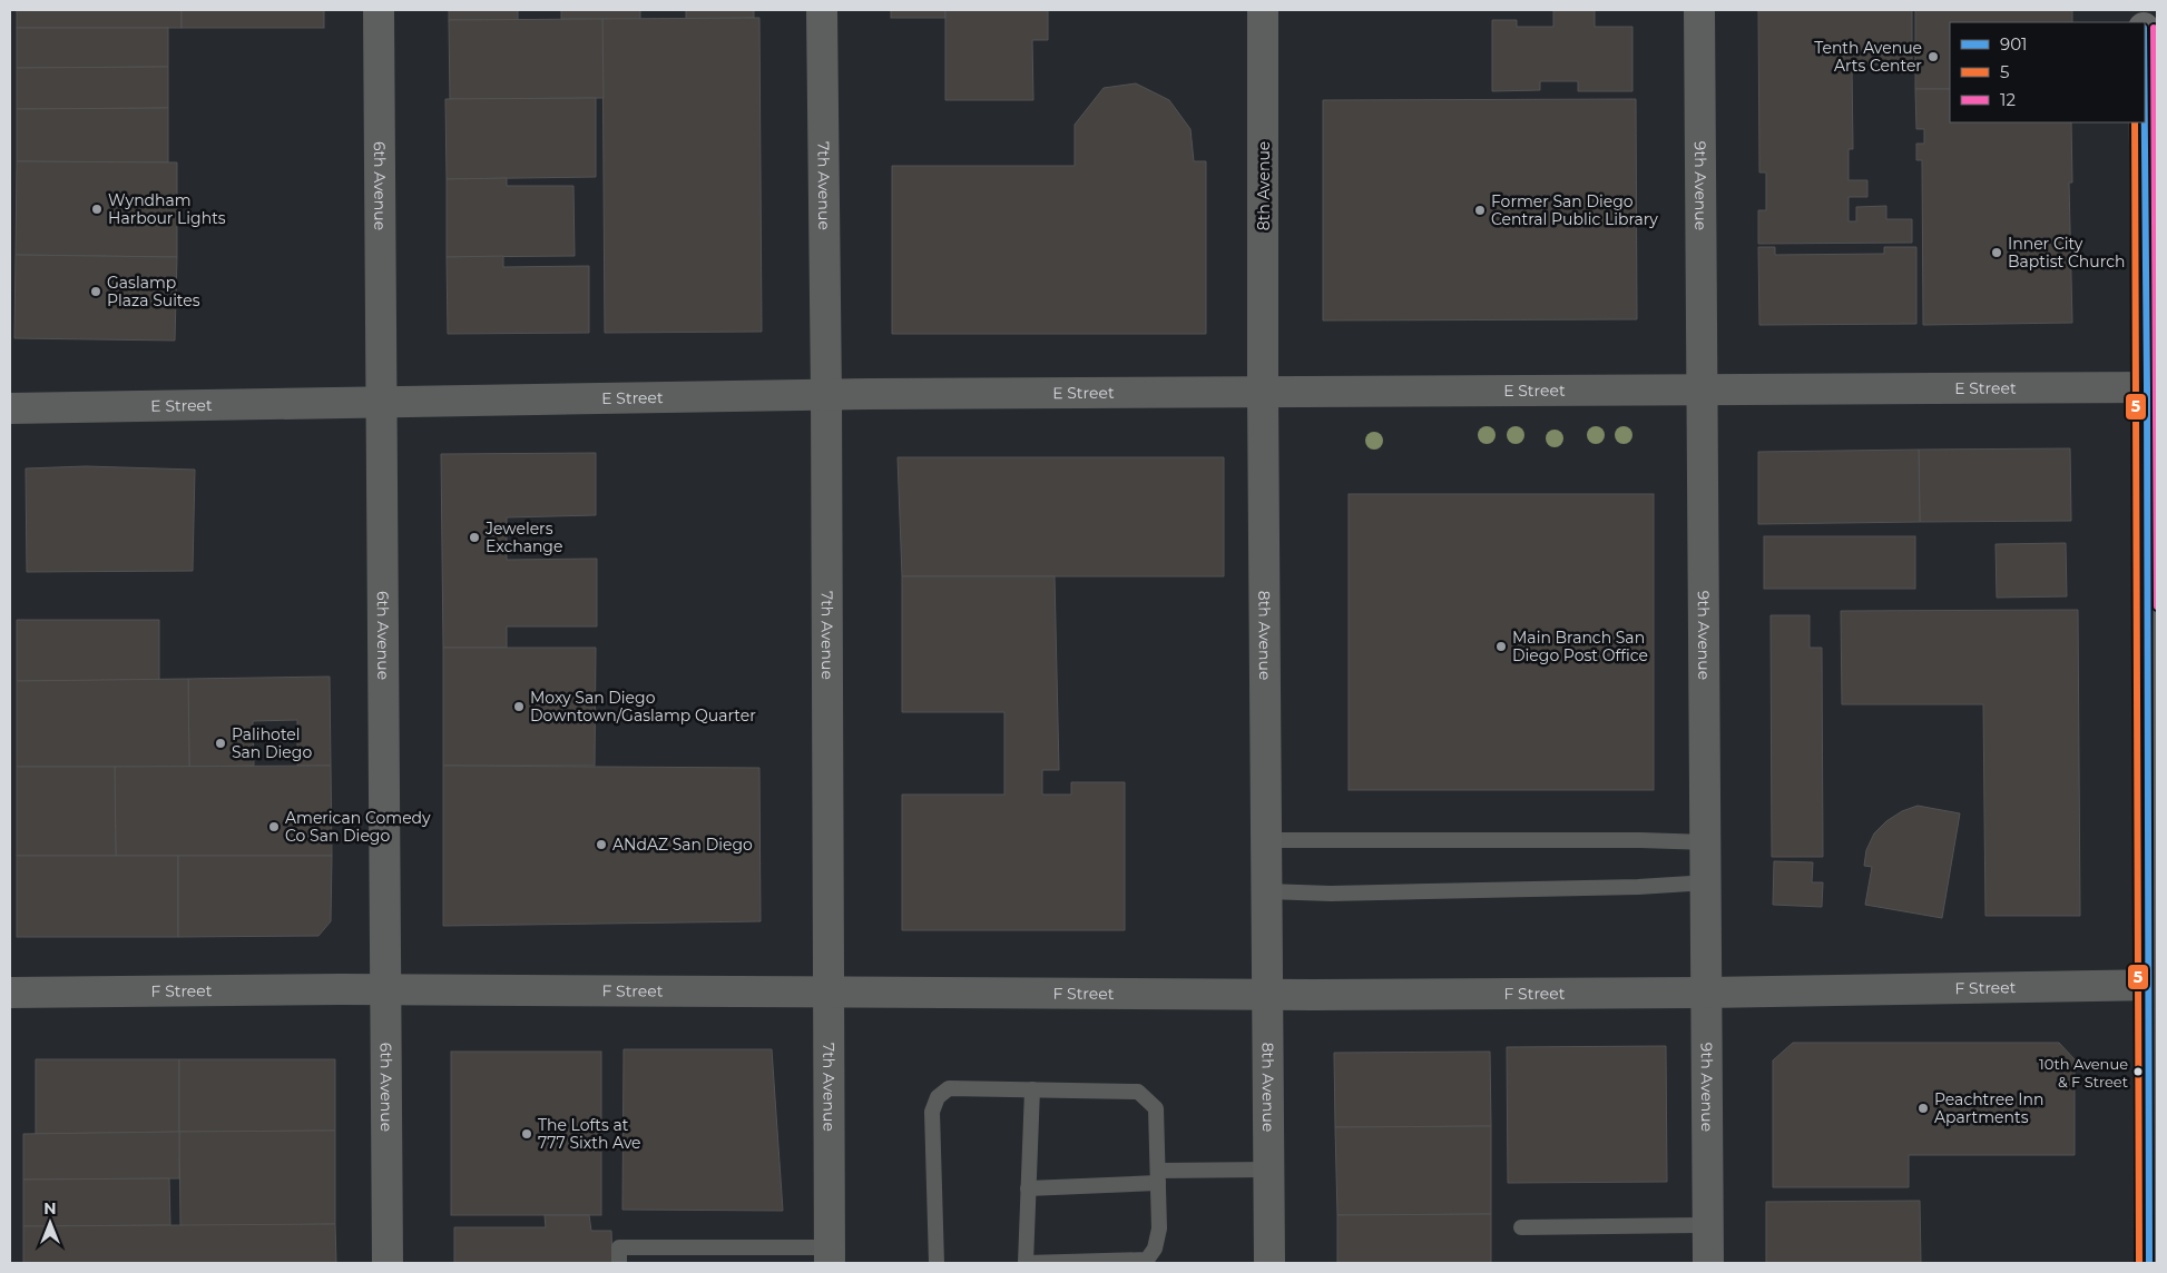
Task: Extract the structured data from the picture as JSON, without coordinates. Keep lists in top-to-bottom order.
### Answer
{
  "streets": {
    "street": [
      "6th Avenue",
      "7th Avenue",
      "8th Avenue",
      "9th Avenue",
      "E Street",
      "F Street"
    ]
  },
  "crossings": [
    ["6th Avenue", "E Street"],
    ["6th Avenue", "F Street"],
    ["7th Avenue", "E Street"],
    ["7th Avenue", "F Street"],
    ["8th Avenue", "E Street"],
    ["8th Avenue", "F Street"],
    ["9th Avenue", "E Street"],
    ["9th Avenue", "F Street"]
  ],
  "places": [
    "Tenth Avenue Arts Center",
    "Wyndham Harbour Lights",
    "Former San Diego Central Public Library",
    "Inner City Baptist Church",
    "Gaslamp Plaza Suites",
    "Jewelers Exchange",
    "Main Branch San Diego Post Office",
    "Moxy San Diego Downtown/Gaslamp Quarter",
    "Palihotel San Diego",
    "American Comedy Co San Diego",
    "ANdAZ San Diego",
    "10th Avenue & F Street",
    "Peachtree Inn Apartments",
    "The Lofts at 777 Sixth Ave"
  ],
  "lines": ["transit line 12", "transit line 901", "transit line 5"],
  "legend": ["901", "5", "12"],
  "north": "top"
}
